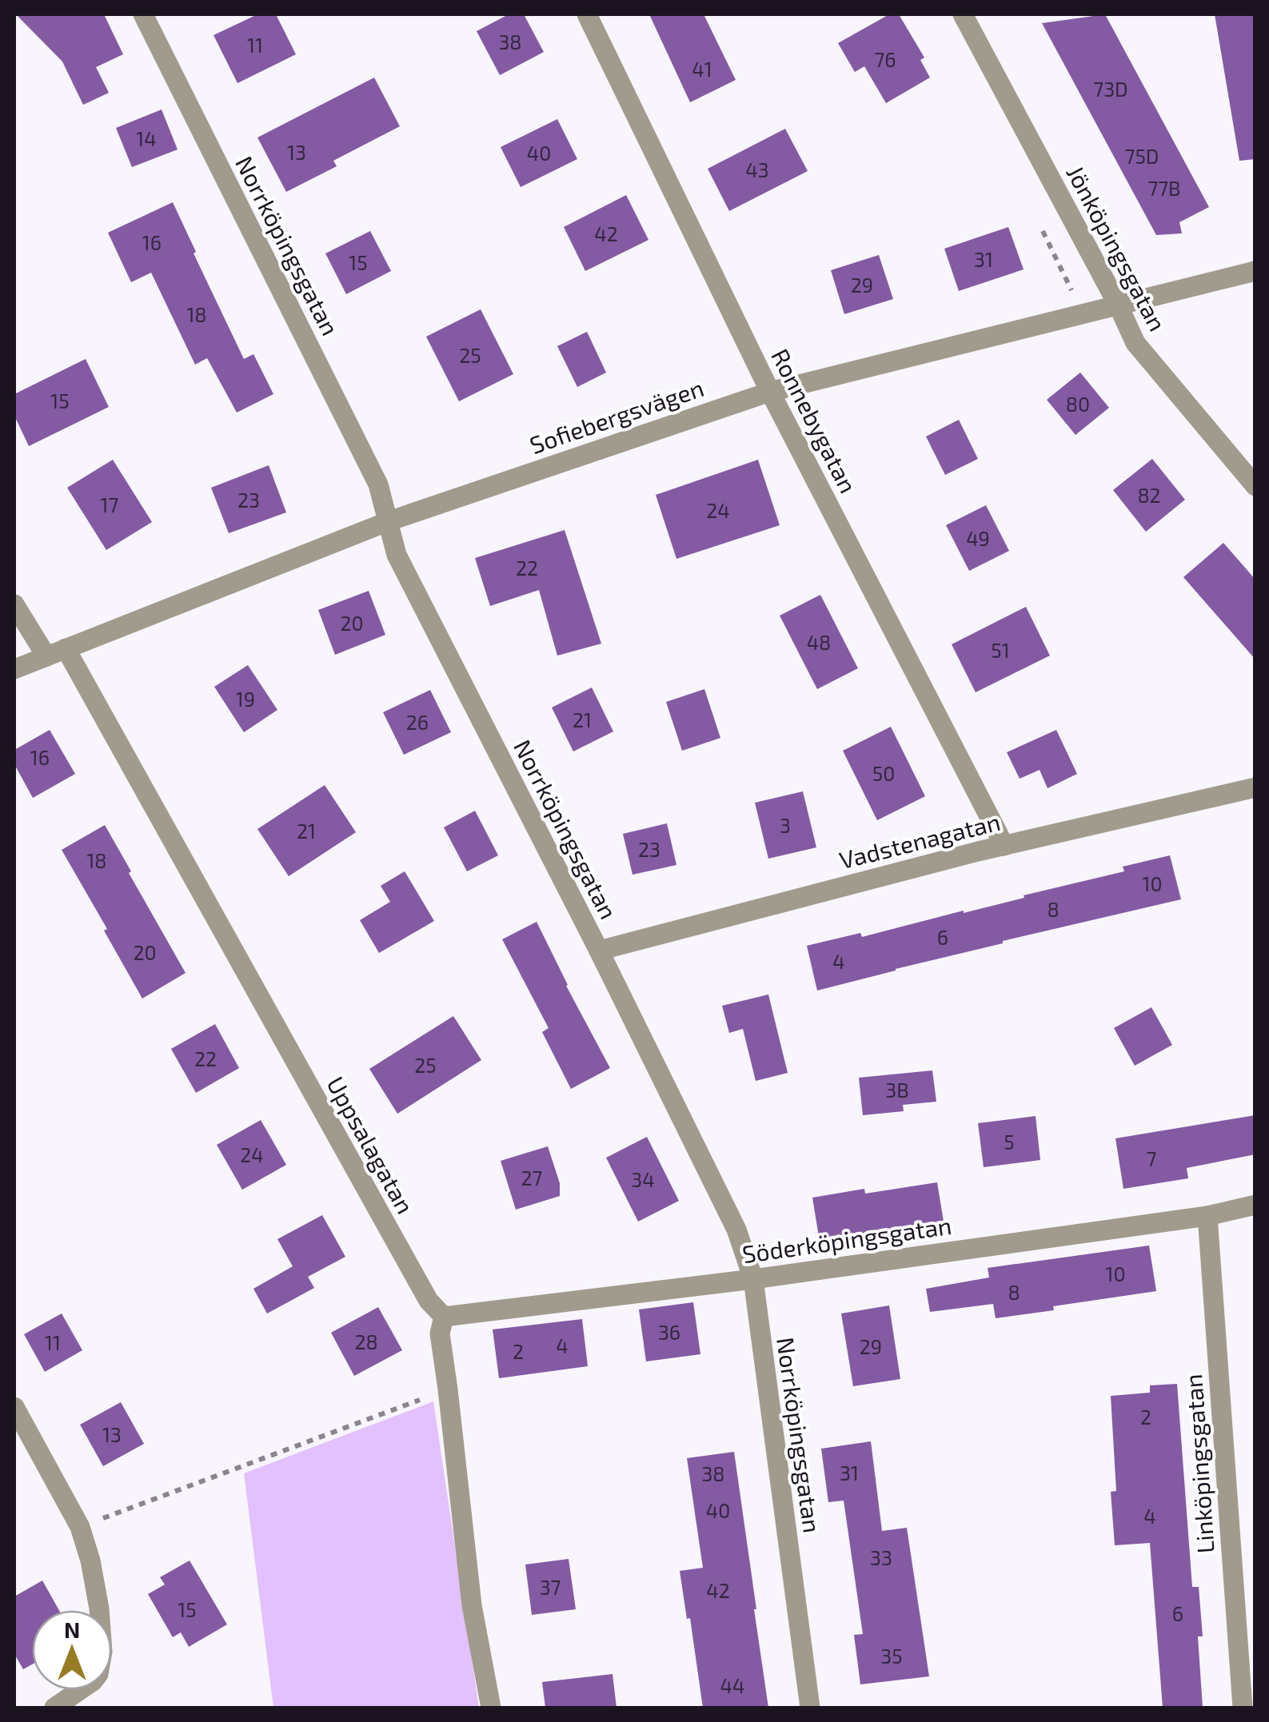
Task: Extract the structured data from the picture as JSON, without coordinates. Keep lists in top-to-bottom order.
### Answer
{
  "streets": {
    "street": [
      "Norrköpingsgatan",
      "Jönköpingsgatan",
      "Sofiebergsvägen",
      "Ronnebygatan",
      "Vadstenagatan",
      "Uppsalagatan",
      "Söderköpingsgatan",
      "Linköpingsgatan"
    ]
  },
  "crossings": [
    ["Norrköpingsgatan", "Sofiebergsvägen"],
    ["Norrköpingsgatan", "Vadstenagatan"],
    ["Norrköpingsgatan", "Söderköpingsgatan"],
    ["Jönköpingsgatan", "Sofiebergsvägen"],
    ["Sofiebergsvägen", "Ronnebygatan"],
    ["Sofiebergsvägen", "Uppsalagatan"],
    ["Ronnebygatan", "Vadstenagatan"],
    ["Uppsalagatan", "Söderköpingsgatan"],
    ["Söderköpingsgatan", "Linköpingsgatan"]
  ],
  "house_numbers": [
    "38",
    "11",
    "76",
    "41",
    "73D",
    "14",
    "13",
    "40",
    "75D",
    "43",
    "77B",
    "42",
    "16",
    "31",
    "15",
    "29",
    "18",
    "25",
    "15",
    "80",
    "82",
    "23",
    "17",
    "24",
    "49",
    "22",
    "20",
    "48",
    "51",
    "19",
    "21",
    "26",
    "16",
    "50",
    "3",
    "21",
    "23",
    "18",
    "10",
    "8",
    "6",
    "20",
    "4",
    "22",
    "25",
    "3B",
    "5",
    "24",
    "7",
    "27",
    "34",
    "10",
    "8",
    "36",
    "28",
    "11",
    "4",
    "29",
    "2",
    "2",
    "13",
    "31",
    "38",
    "40",
    "4",
    "33",
    "37",
    "42",
    "15",
    "6",
    "35",
    "44"
  ],
  "north": "top"
}
